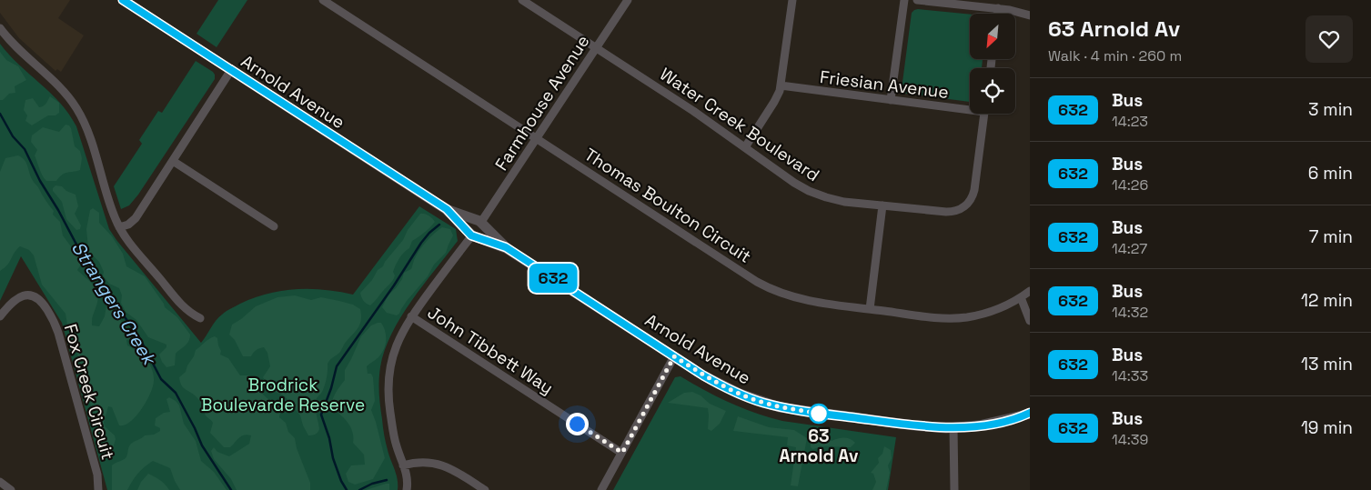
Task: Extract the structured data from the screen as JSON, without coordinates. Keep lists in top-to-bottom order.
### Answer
{
  "streets": {
    "street": [
      "Friesian Avenue",
      "Arnold Avenue",
      "Farmhouse Avenue",
      "Water Creek Boulevard",
      "Thomas Boulton Circuit",
      "John Tibbett Way",
      "Fox Creek Circuit"
    ]
  },
  "crossings": [
    ["Arnold Avenue", "Farmhouse Avenue"],
    ["Farmhouse Avenue", "Water Creek Boulevard"],
    ["Farmhouse Avenue", "Thomas Boulton Circuit"]
  ],
  "water": ["Strangers Creek"],
  "parks": ["Brodrick Boulevarde Reserve"],
  "places": ["63 Arnold Av"],
  "lines": ["bus line 632"],
  "north": "bottom left",
  "page": {
    "on_map": "632",
    "heading": ["63 Arnold Av", "Walk · 4 min · 260 m"],
    "list": [
      {
        "mark": "632",
        "name": "Bus",
        "note": "14:23",
        "value": "3 min"
      },
      {
        "mark": "632",
        "name": "Bus",
        "note": "14:26",
        "value": "6 min"
      },
      {
        "mark": "632",
        "name": "Bus",
        "note": "14:27",
        "value": "7 min"
      },
      {
        "mark": "632",
        "name": "Bus",
        "note": "14:32",
        "value": "12 min"
      },
      {
        "mark": "632",
        "name": "Bus",
        "note": "14:33",
        "value": "13 min"
      },
      {
        "mark": "632",
        "name": "Bus",
        "note": "14:39",
        "value": "19 min"
      }
    ]
  }
}
